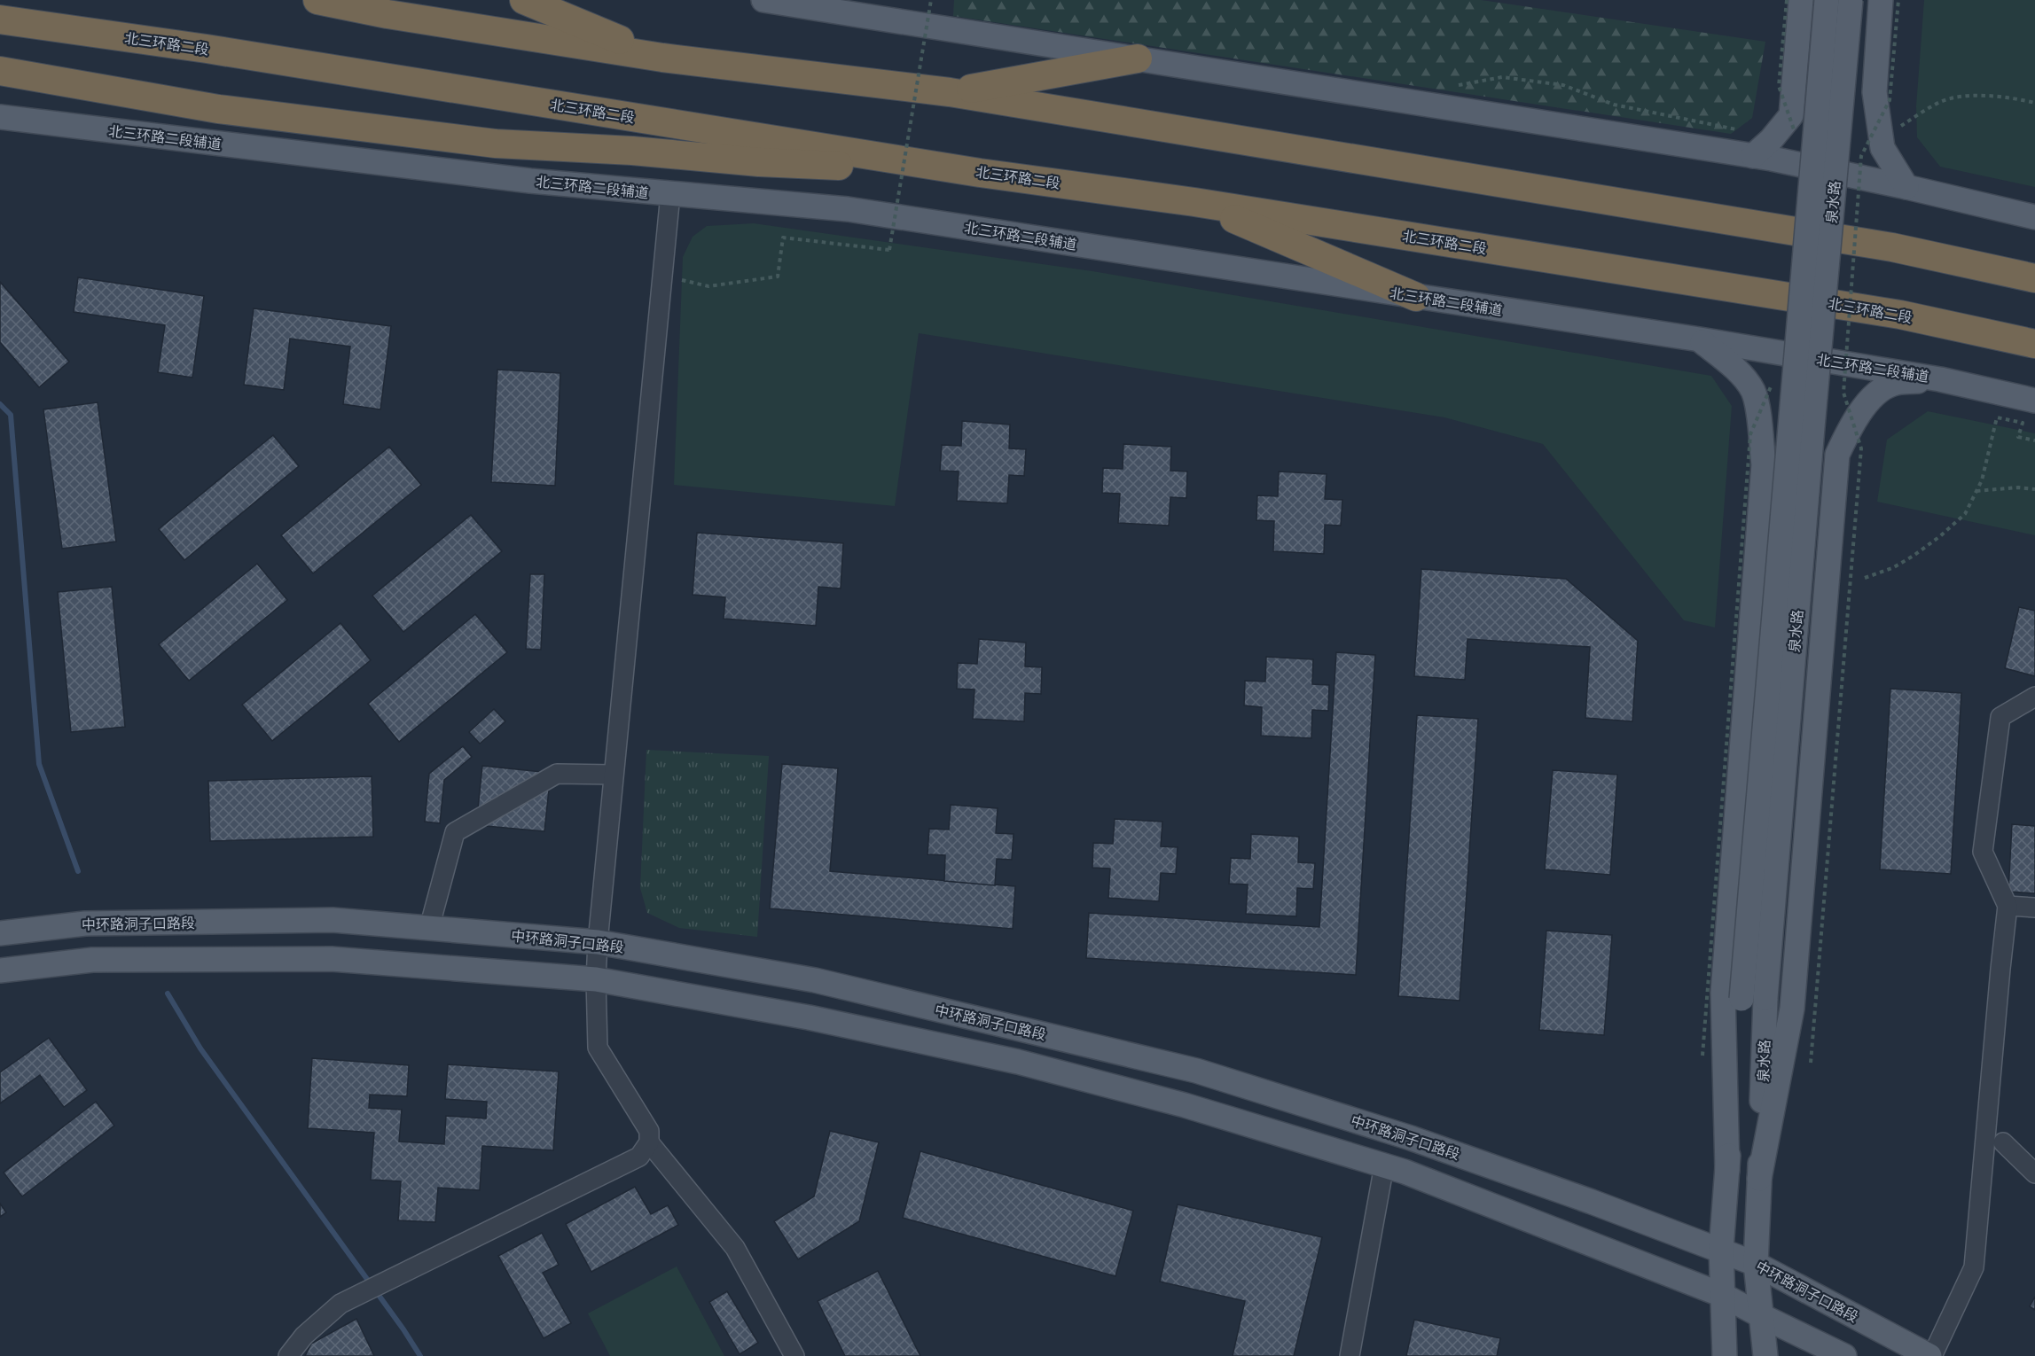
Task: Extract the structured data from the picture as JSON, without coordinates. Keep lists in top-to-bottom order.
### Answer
{
  "streets": {
    "highway": ["北三环路二段"],
    "main road": ["北三环路二段辅道", "泉水路", "中环路洞子口路段"]
  },
  "crossings": [
    ["泉水路", "中环路洞子口路段"]
  ]
}
